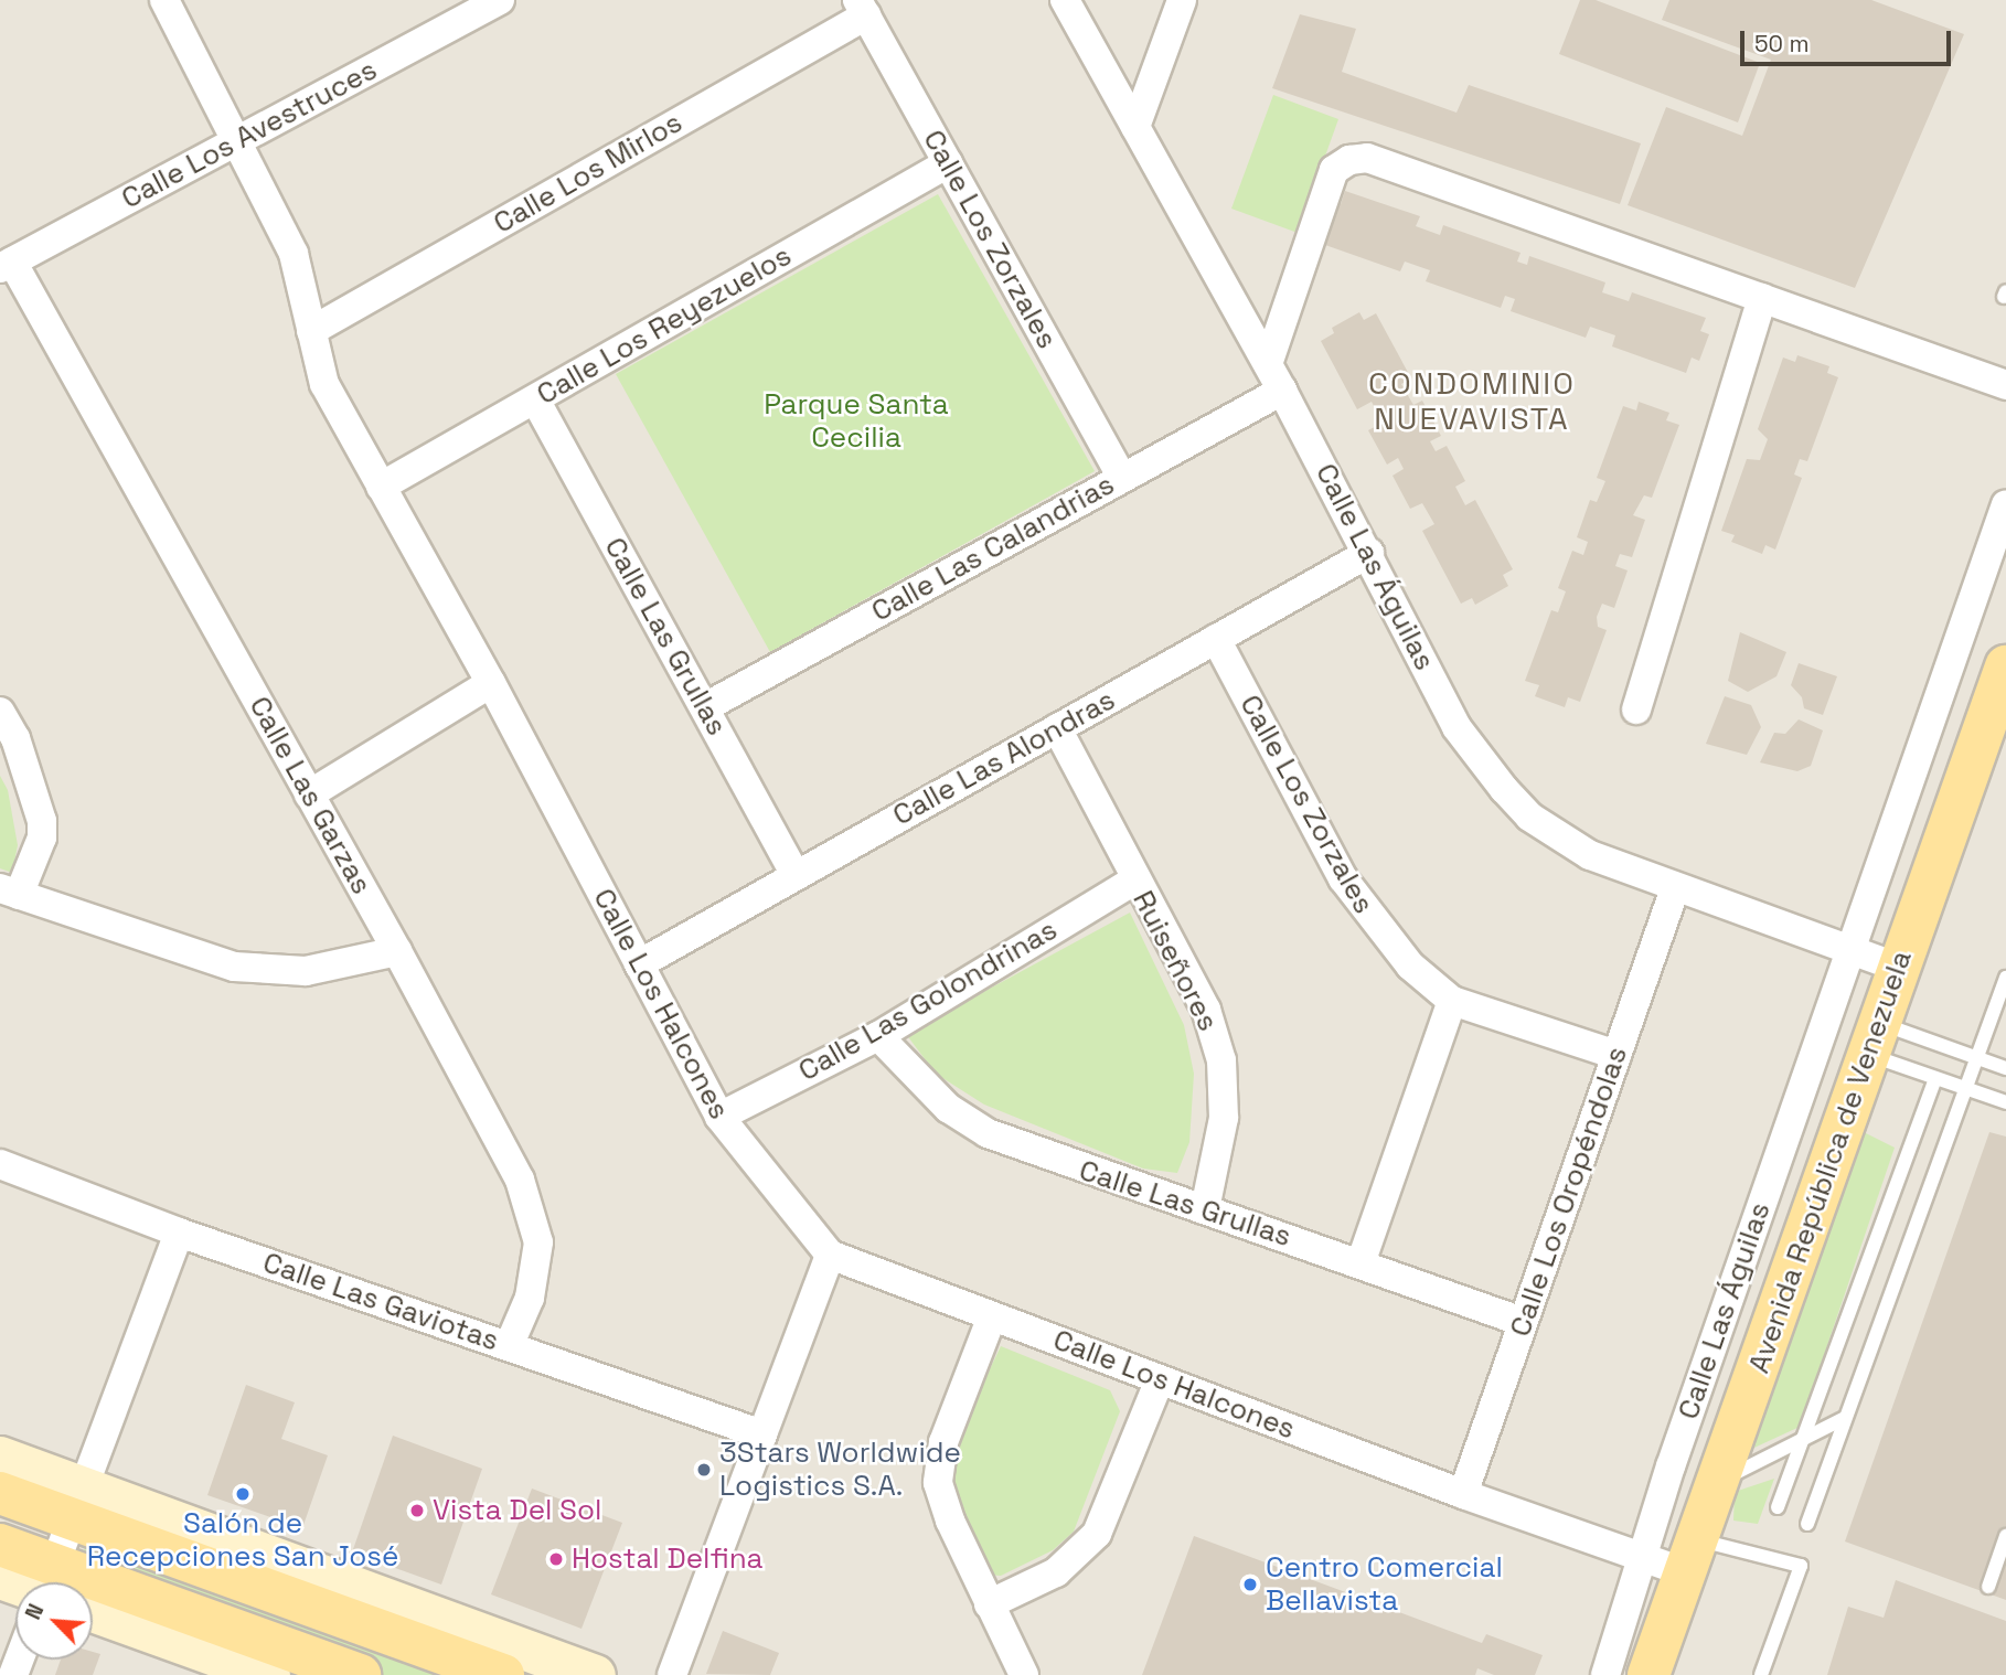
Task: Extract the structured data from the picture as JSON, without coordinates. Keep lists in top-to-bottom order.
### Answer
{
  "streets": {
    "main road": ["Avenida República de Venezuela"],
    "street": [
      "Calle Los Avestruces",
      "Calle Los Mirlos",
      "Calle Los Zorzales",
      "Calle Los Reyezuelos",
      "Calle Las Calandrias",
      "Calle Las Águilas",
      "Calle Las Grullas",
      "Calle Las Alondras",
      "Calle Las Garzas",
      "Ruiseñores",
      "Calle Las Golondrinas",
      "Calle Los Halcones",
      "Calle Los Oropéndolas",
      "Calle Las Gaviotas"
    ]
  },
  "crossings": [
    ["Calle Los Avestruces", "Calle Las Garzas"],
    ["Calle Los Avestruces", "Calle Los Halcones"],
    ["Calle Los Mirlos", "Calle Los Zorzales"],
    ["Calle Los Mirlos", "Calle Los Halcones"],
    ["Calle Los Zorzales", "Calle Los Reyezuelos"],
    ["Calle Los Zorzales", "Calle Las Calandrias"],
    ["Calle Los Zorzales", "Calle Las Alondras"],
    ["Calle Los Zorzales", "Calle Los Oropéndolas"],
    ["Calle Los Reyezuelos", "Calle Las Grullas"],
    ["Calle Los Reyezuelos", "Calle Los Halcones"],
    ["Calle Las Calandrias", "Calle Las Águilas"],
    ["Calle Las Calandrias", "Calle Las Grullas"],
    ["Calle Las Águilas", "Calle Las Alondras"],
    ["Calle Las Águilas", "Calle Los Halcones"],
    ["Calle Las Águilas", "Avenida República de Venezuela"],
    ["Calle Las Águilas", "Calle Los Oropéndolas"],
    ["Calle Las Grullas", "Calle Las Alondras"],
    ["Calle Las Grullas", "Ruiseñores"],
    ["Calle Las Grullas", "Calle Las Golondrinas"],
    ["Calle Las Grullas", "Calle Los Oropéndolas"],
    ["Calle Las Alondras", "Ruiseñores"],
    ["Calle Las Alondras", "Calle Los Halcones"],
    ["Calle Las Garzas", "Calle Las Gaviotas"],
    ["Ruiseñores", "Calle Las Golondrinas"],
    ["Calle Las Golondrinas", "Calle Los Halcones"],
    ["Calle Los Halcones", "Avenida República de Venezuela"],
    ["Calle Los Halcones", "Calle Los Oropéndolas"]
  ],
  "districts": ["CONDOMINIO NUEVAVISTA"],
  "parks": ["Parque Santa Cecilia"],
  "places": [
    "3Stars Worldwide Logistics S.A.",
    "Salón de Recepciones San José",
    "Vista Del Sol",
    "Hostal Delfina",
    "Centro Comercial Bellavista"
  ],
  "scale_bar": "50 m",
  "north": "top left"
}
